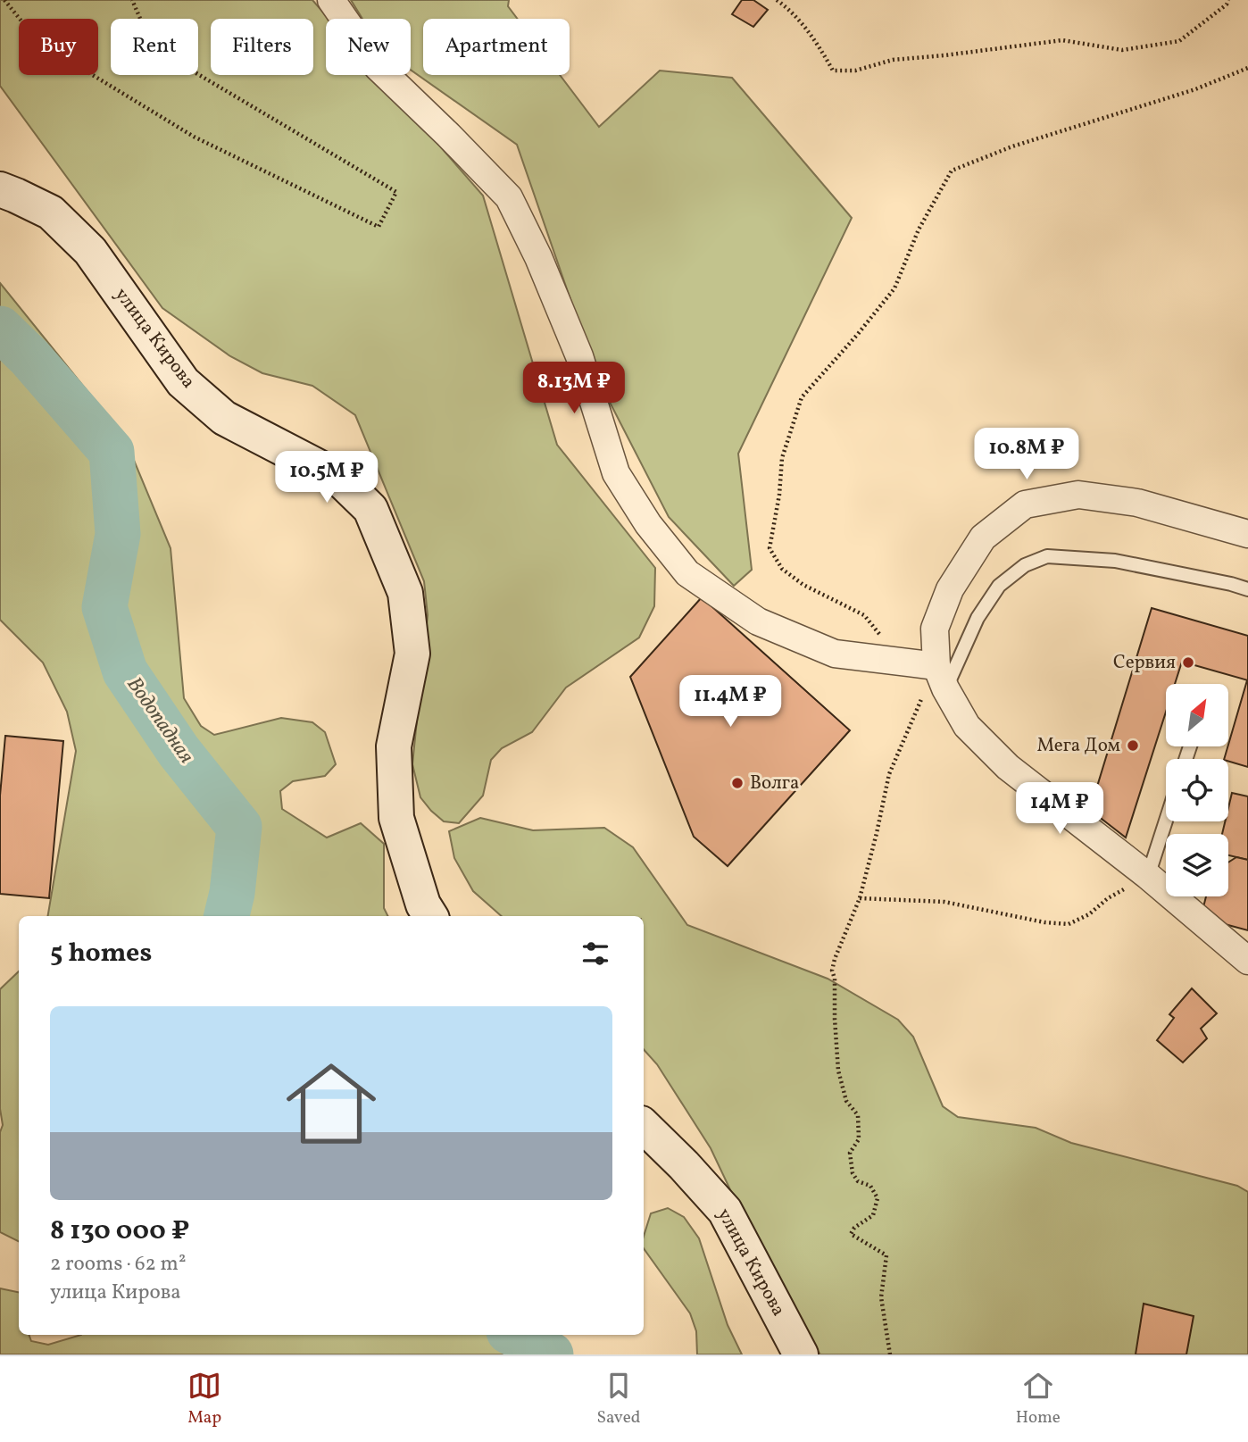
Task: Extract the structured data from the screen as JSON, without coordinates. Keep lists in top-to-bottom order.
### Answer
{
  "streets": {
    "street": ["улица Кирова"]
  },
  "water": ["Водопадная"],
  "places": ["Сервия", "Мега Дом", "Волга"],
  "north": "top right",
  "page": {
    "chip": [
      "Buy",
      "Rent",
      "Filters",
      "New",
      "Apartment"
    ],
    "price": [
      "8.13M ₽",
      "10.8M ₽",
      "10.5M ₽",
      "11.4M ₽",
      "14M ₽"
    ],
    "heading": "5 homes",
    "list": [
      {
        "name": "8 130 000 ₽",
        "note": "2 rooms · 62 m² · улица Кирова"
      }
    ],
    "tabs": ["Map", "Saved", "Home"]
  }
}
